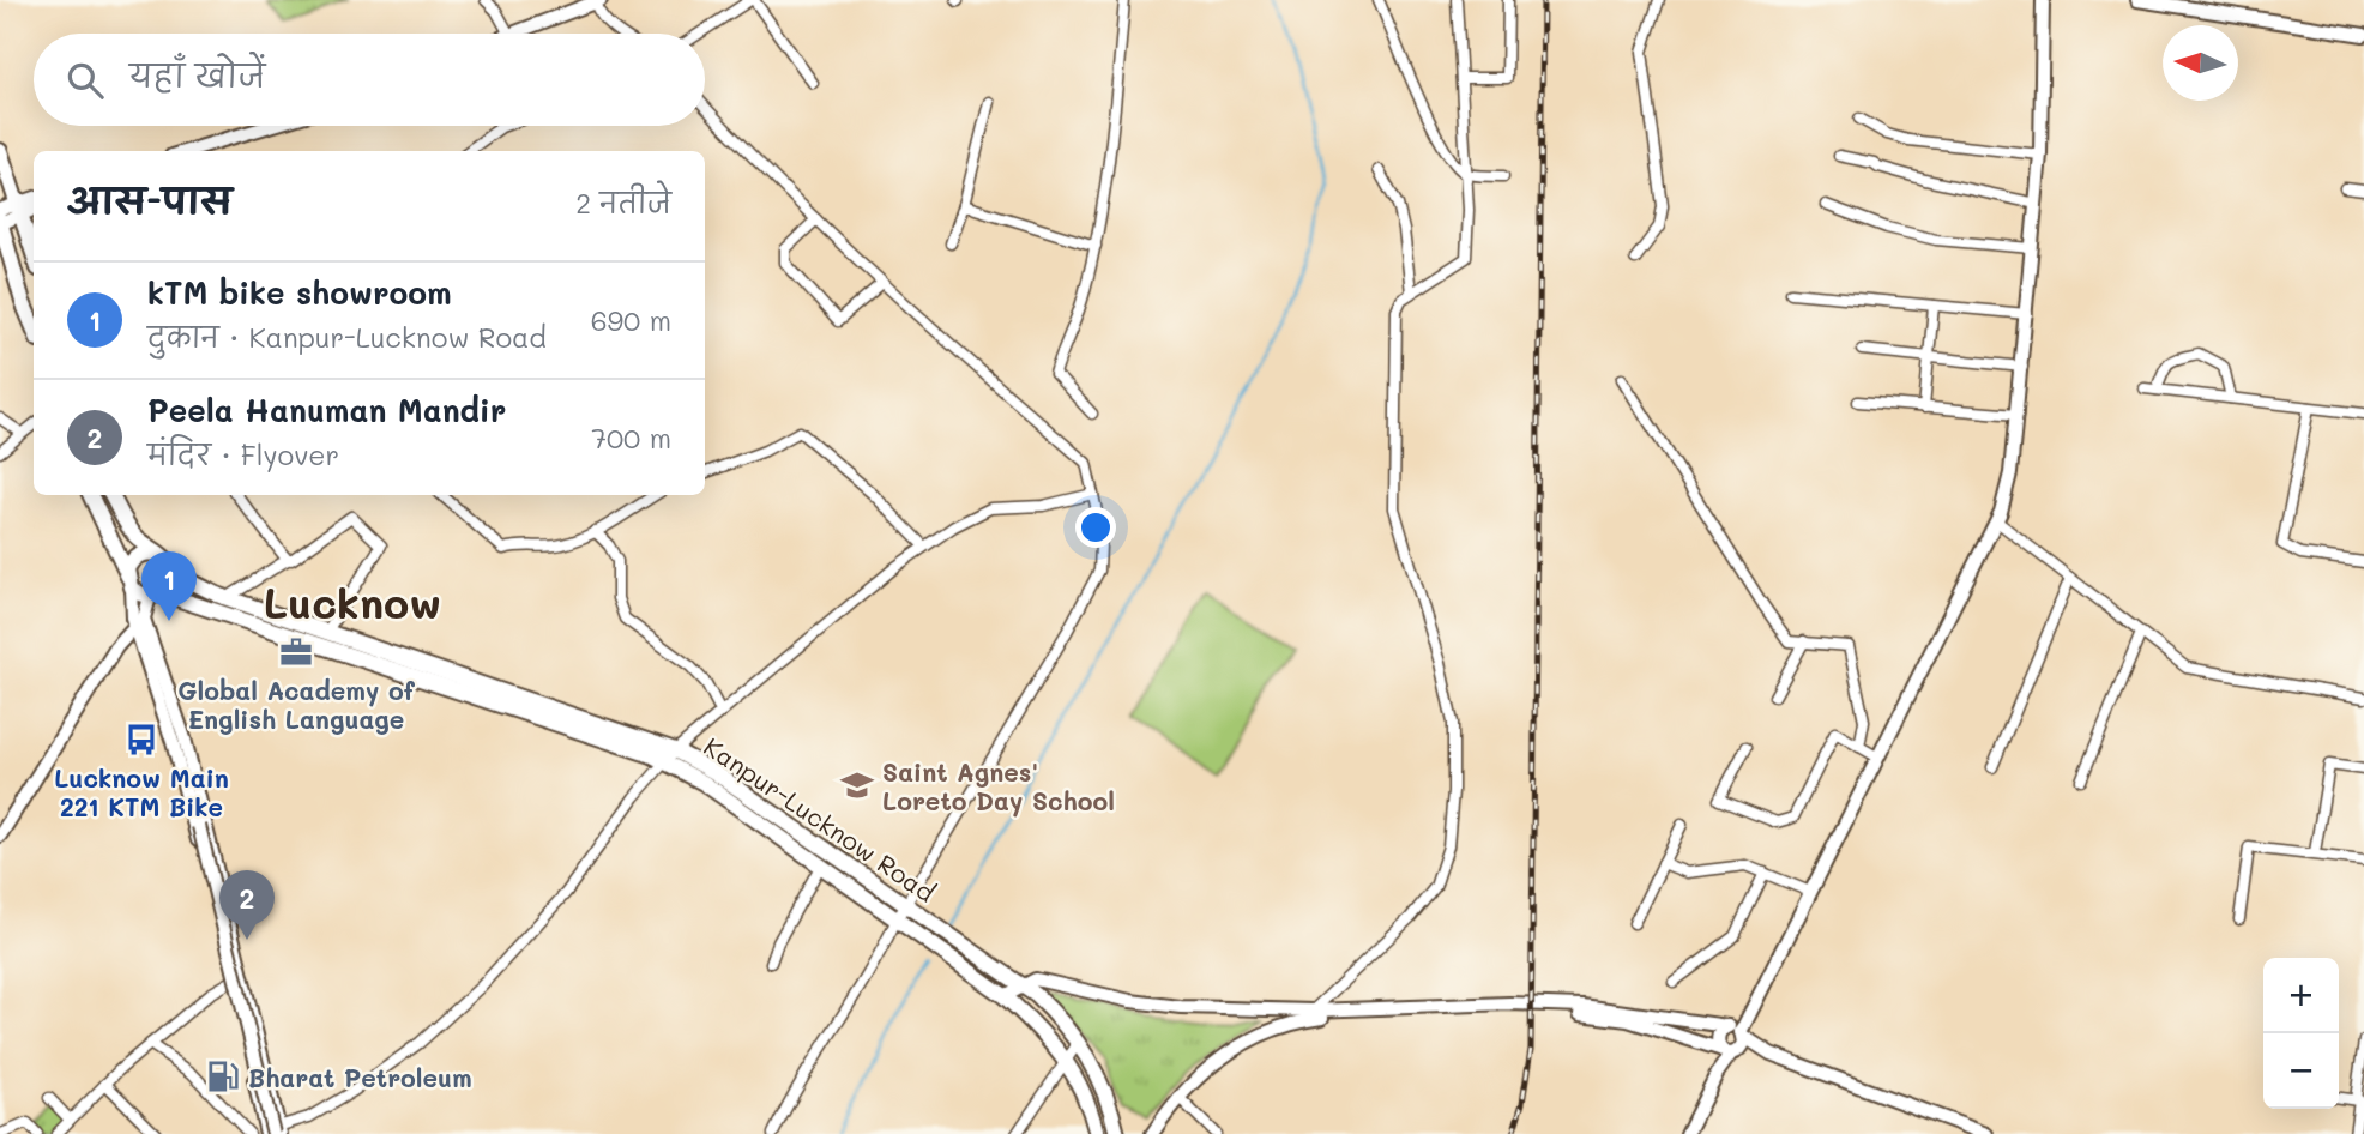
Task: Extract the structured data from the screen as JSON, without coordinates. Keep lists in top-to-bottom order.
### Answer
{
  "streets": {
    "main road": ["Kanpur-Lucknow Road"]
  },
  "districts": ["Lucknow"],
  "places": {
    "office": ["Global Academy of English Language"],
    "bus stop": ["Lucknow Main 221 KTM Bike"],
    "school or university": ["Saint Agnes' Loreto Day School"],
    "fuel station": ["Bharat Petroleum"]
  },
  "north": "left",
  "page": {
    "search": "यहाँ खोजें",
    "heading": ["आस-पास", "2 नतीजे"],
    "list": [
      {
        "mark": "1",
        "name": "kTM bike showroom",
        "note": "दुकान · Kanpur-Lucknow Road",
        "value": "690 m"
      },
      {
        "mark": "2",
        "name": "Peela Hanuman Mandir",
        "note": "मंदिर · Flyover",
        "value": "700 m"
      }
    ],
    "pins": ["1", "2"],
    "map_buttons": ["+", "−"]
  }
}
